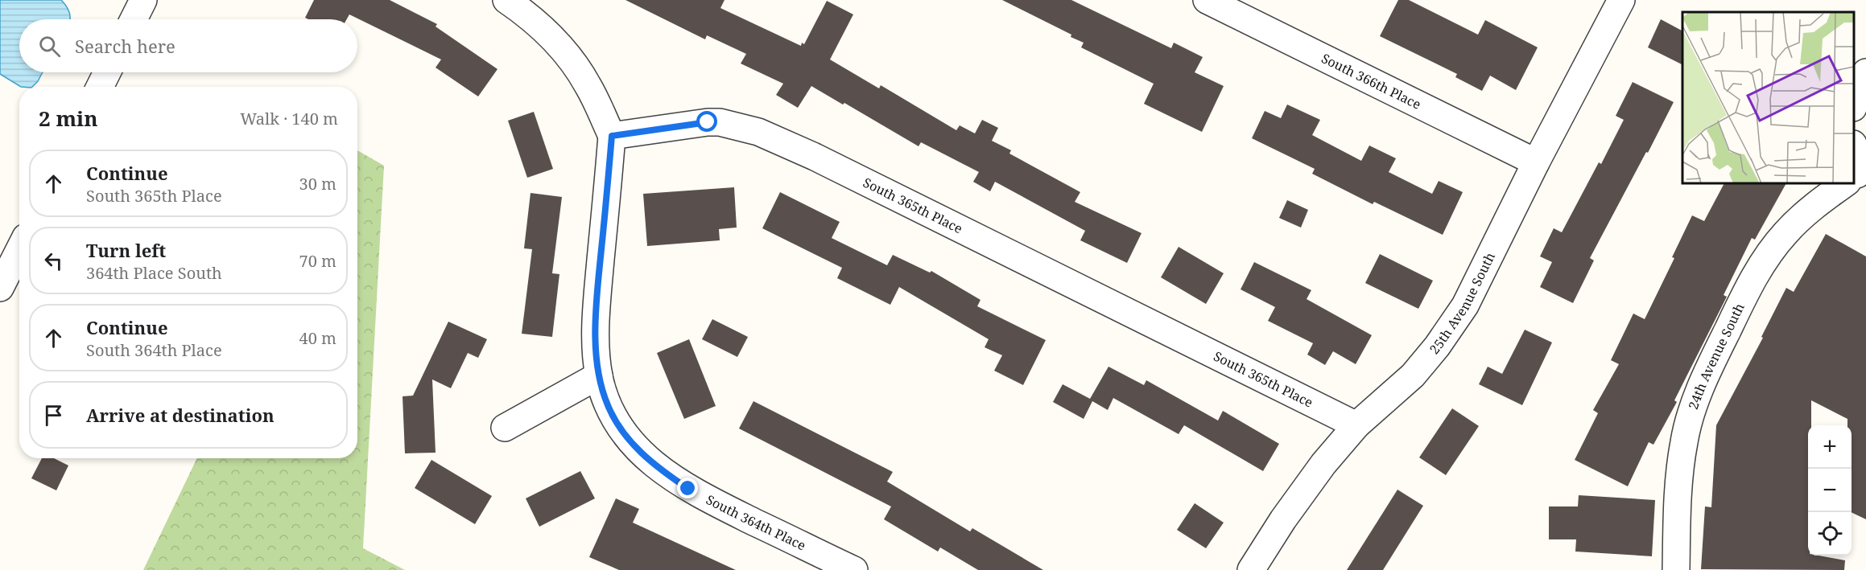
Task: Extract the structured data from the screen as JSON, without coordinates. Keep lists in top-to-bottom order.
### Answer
{
  "streets": {
    "street": [
      "South 366th Place",
      "South 365th Place",
      "25th Avenue South",
      "24th Avenue South",
      "South 364th Place"
    ]
  },
  "crossings": [
    ["South 366th Place", "25th Avenue South"],
    ["South 365th Place", "25th Avenue South"],
    ["South 365th Place", "South 364th Place"]
  ],
  "page": {
    "search": "Search here",
    "heading": ["2 min", "Walk · 140 m"],
    "list": [
      ["Continue", "South 365th Place", "30 m"],
      ["Turn left", "364th Place South", "70 m"],
      ["Continue", "South 364th Place", "40 m"],
      "Arrive at destination"
    ],
    "map_buttons": ["+", "−"]
  }
}
